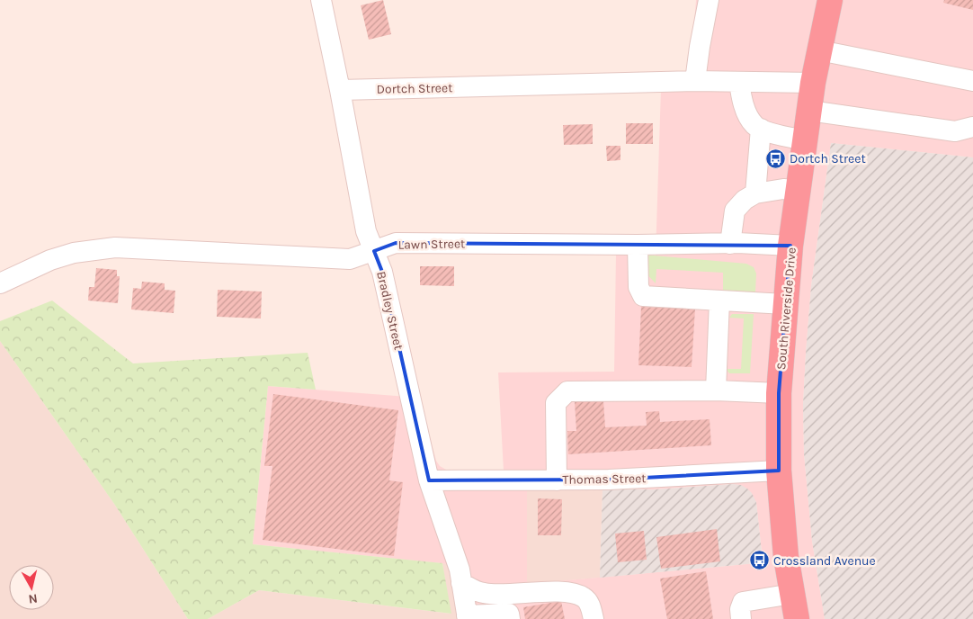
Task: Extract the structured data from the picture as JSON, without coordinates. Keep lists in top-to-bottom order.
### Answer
{
  "streets": {
    "highway": ["South Riverside Drive"],
    "street": [
      "Dortch Street",
      "Lawn Street",
      "Bradley Street",
      "Thomas Street"
    ]
  },
  "crossings": [
    ["Dortch Street", "South Riverside Drive"],
    ["Dortch Street", "Bradley Street"],
    ["Lawn Street", "South Riverside Drive"],
    ["Lawn Street", "Bradley Street"],
    ["South Riverside Drive", "Thomas Street"],
    ["Bradley Street", "Thomas Street"]
  ],
  "places": {
    "bus stop": ["Dortch Street", "Crossland Avenue"]
  },
  "north": "bottom"
}
